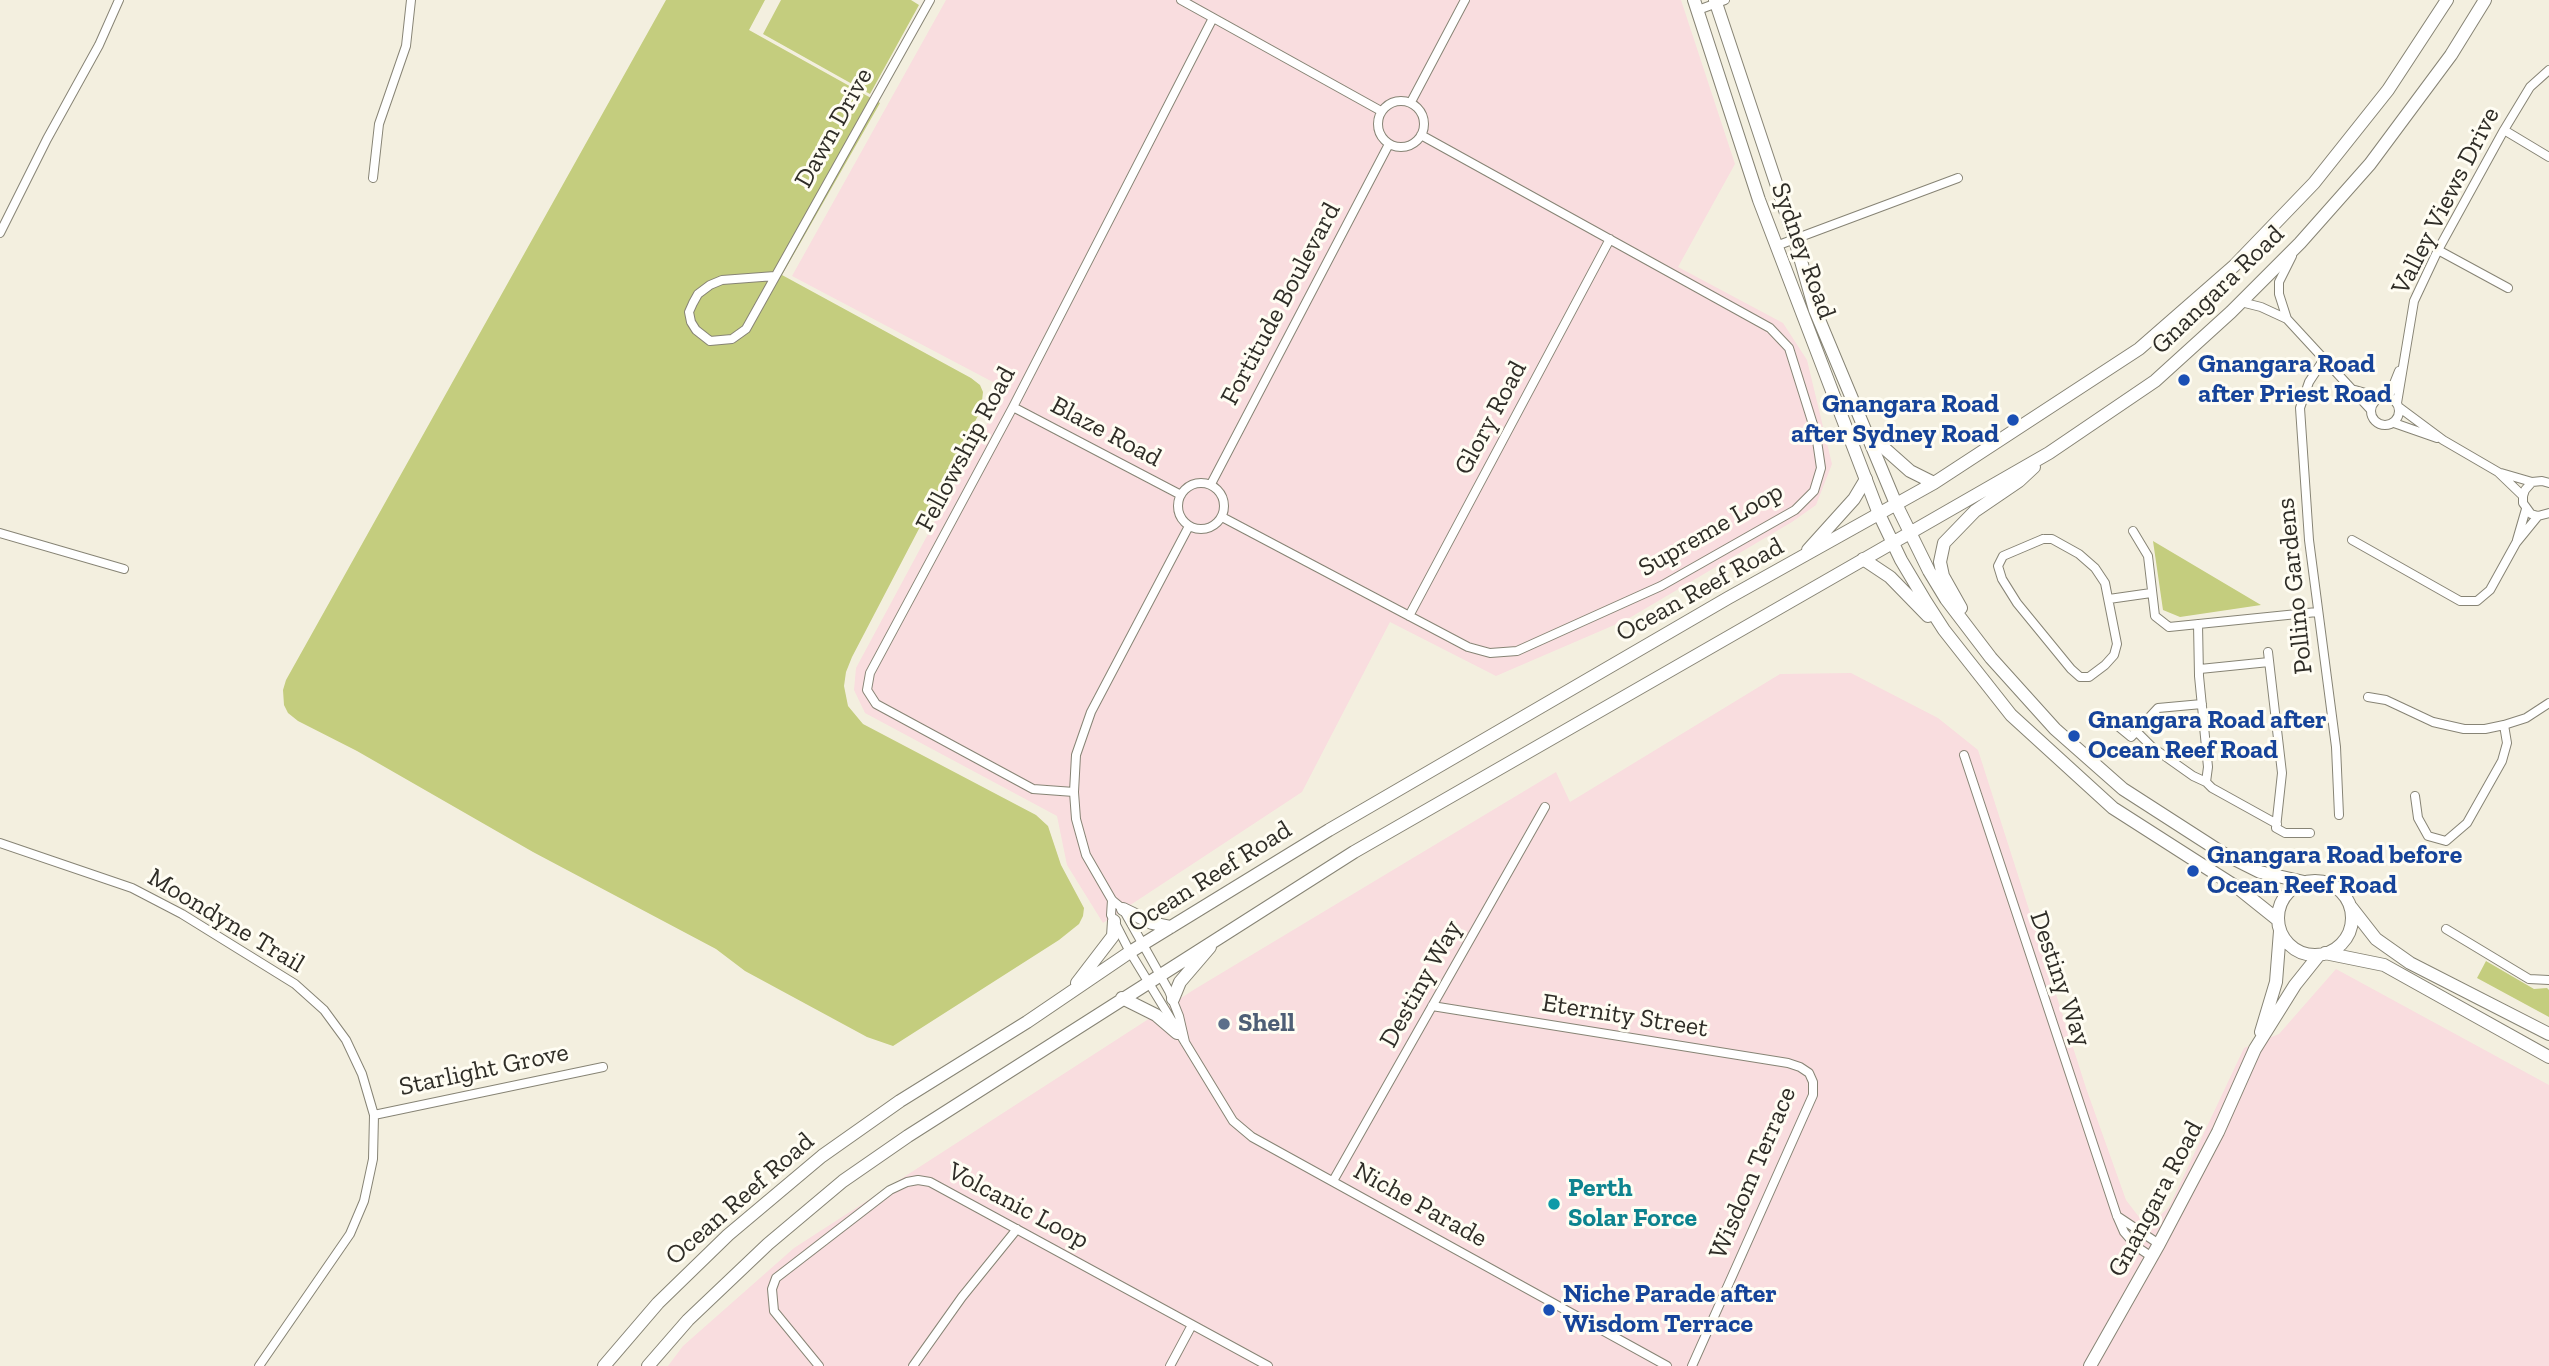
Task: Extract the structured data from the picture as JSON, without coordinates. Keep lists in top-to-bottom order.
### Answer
{
  "streets": {
    "main road": ["Sydney Road", "Gnangara Road", "Ocean Reef Road"],
    "street": [
      "Dawn Drive",
      "Valley Views Drive",
      "Fortitude Boulevard",
      "Glory Road",
      "Blaze Road",
      "Fellowship Road",
      "Supreme Loop",
      "Pollino Gardens",
      "Moondyne Trail",
      "Destiny Way",
      "Eternity Street",
      "Starlight Grove",
      "Wisdom Terrace",
      "Niche Parade",
      "Volcanic Loop"
    ]
  },
  "crossings": [
    ["Sydney Road", "Gnangara Road"],
    ["Sydney Road", "Ocean Reef Road"],
    ["Gnangara Road", "Ocean Reef Road"],
    ["Fortitude Boulevard", "Blaze Road"],
    ["Fortitude Boulevard", "Supreme Loop"],
    ["Glory Road", "Supreme Loop"],
    ["Blaze Road", "Fellowship Road"],
    ["Blaze Road", "Supreme Loop"],
    ["Ocean Reef Road", "Niche Parade"],
    ["Moondyne Trail", "Starlight Grove"],
    ["Destiny Way", "Eternity Street"],
    ["Destiny Way", "Niche Parade"],
    ["Eternity Street", "Wisdom Terrace"]
  ],
  "places": [
    "Gnangara Road after Priest Road",
    "Gnangara Road after Sydney Road",
    "Gnangara Road after Ocean Reef Road",
    "Gnangara Road before Ocean Reef Road",
    "Shell",
    "Perth Solar Force",
    "Niche Parade after Wisdom Terrace"
  ]
}
